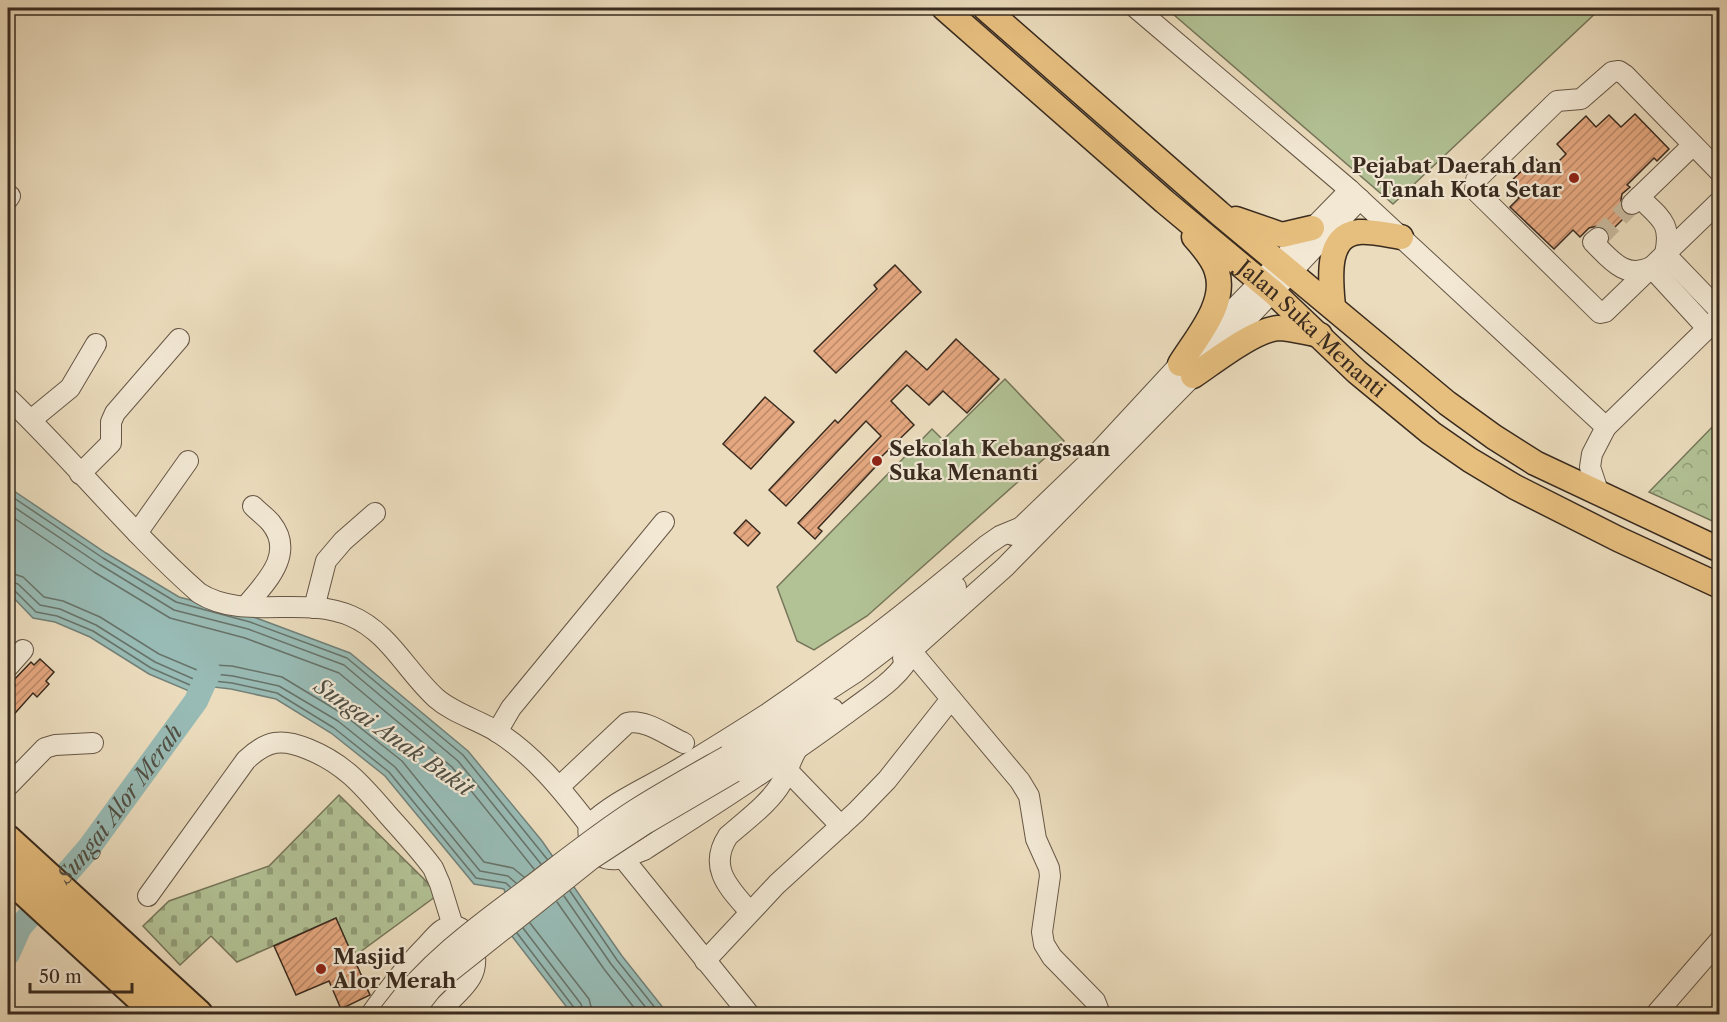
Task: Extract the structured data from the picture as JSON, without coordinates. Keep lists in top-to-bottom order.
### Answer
{
  "streets": {
    "main road": ["Jalan Suka Menanti"]
  },
  "water": ["Sungai Anak Bukit", "Sungai Alor Merah"],
  "places": ["Pejabat Daerah dan Tanah Kota Setar", "Sekolah Kebangsaan Suka Menanti", "Masjid Alor Merah"],
  "scale_bar": "50 m"
}
